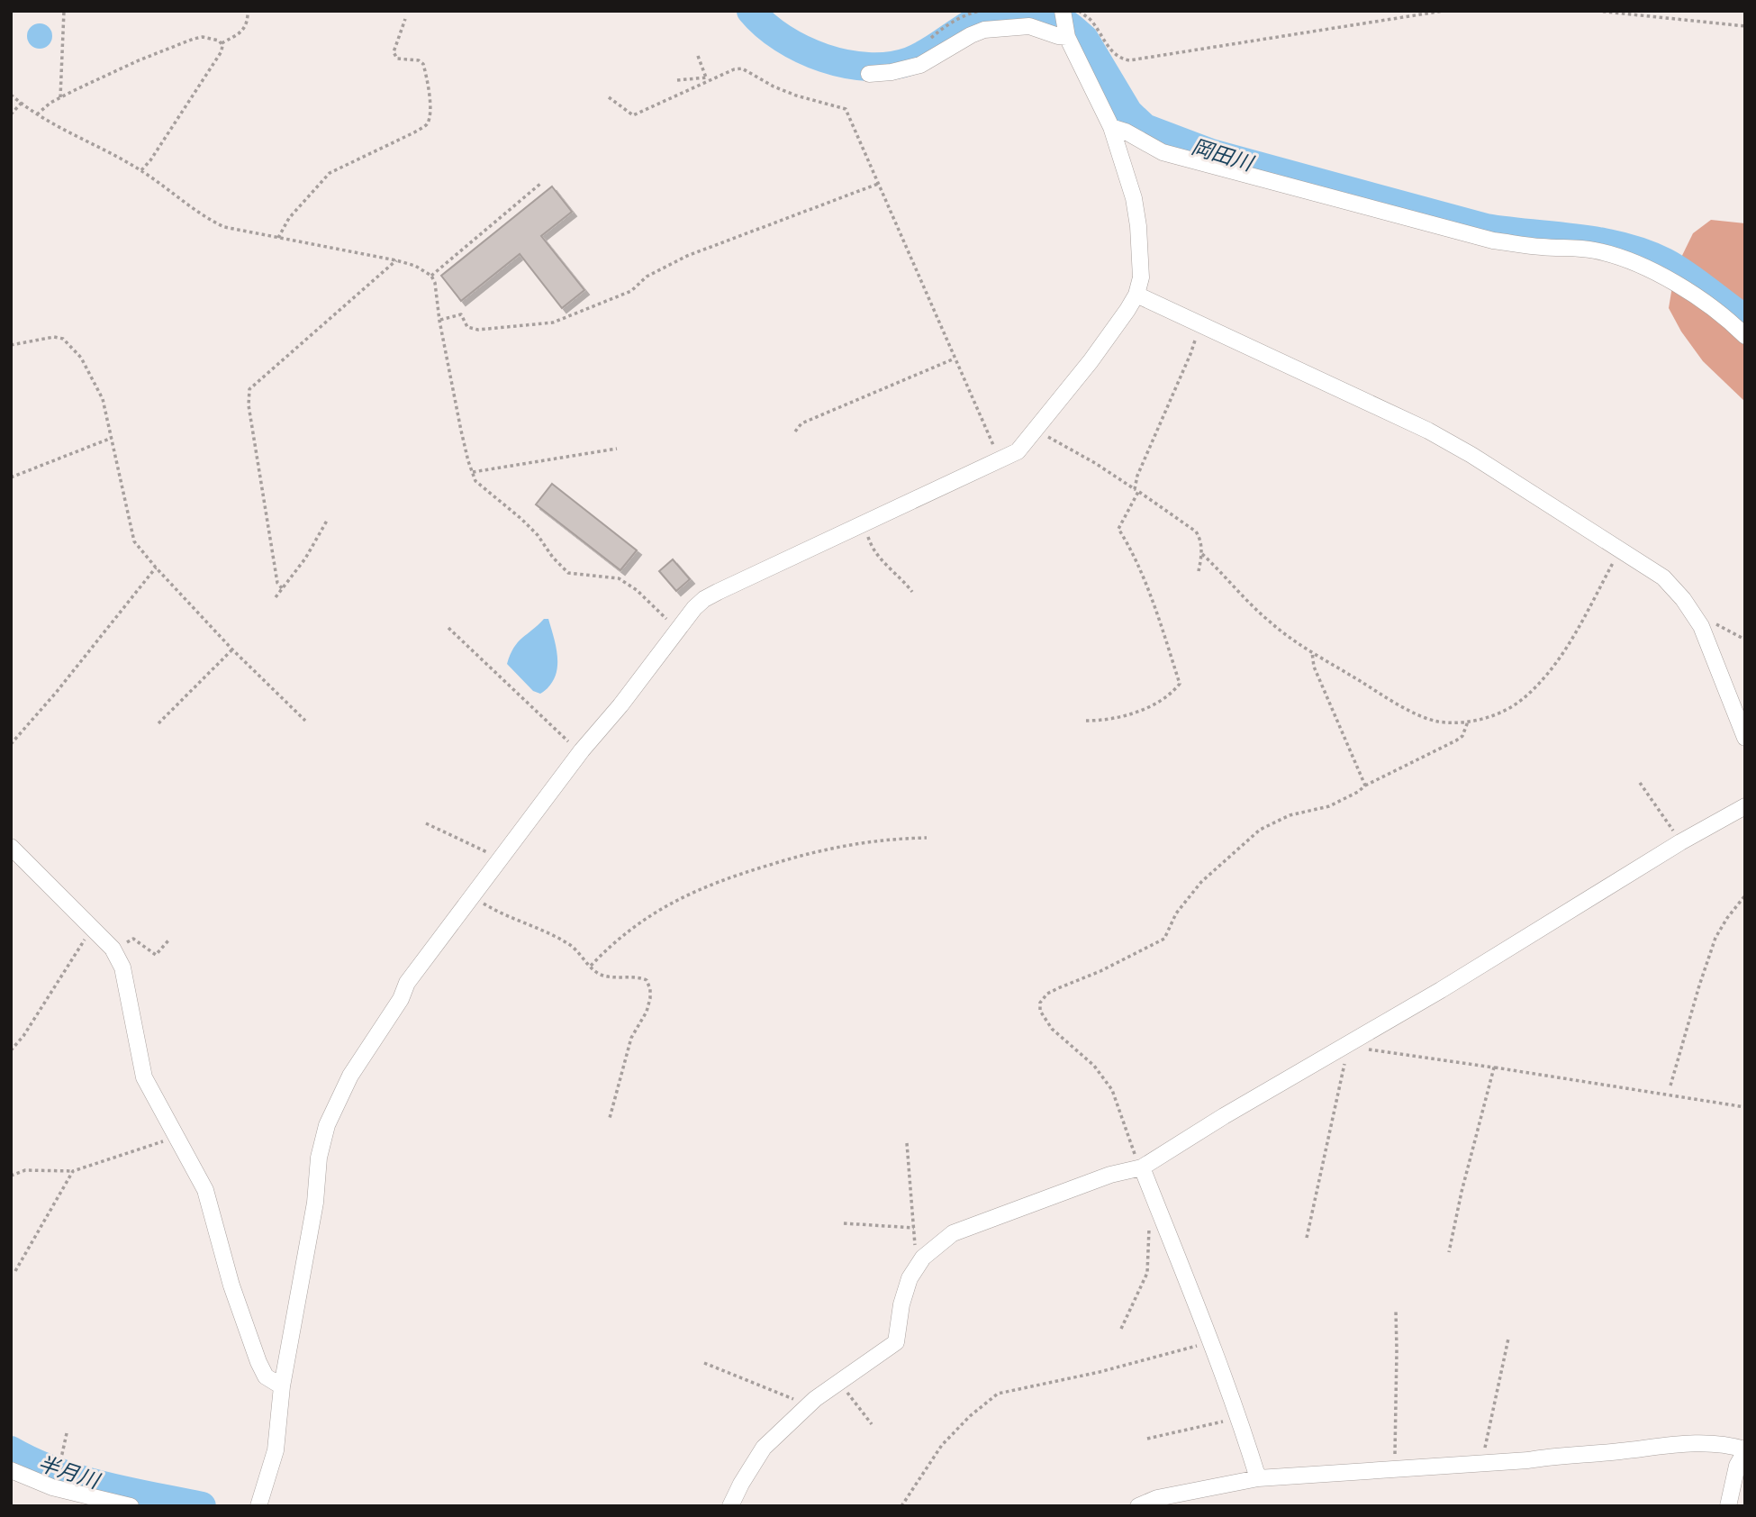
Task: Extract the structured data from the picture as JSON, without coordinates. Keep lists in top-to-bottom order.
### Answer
{
  "water": ["岡田川", "半月川"]
}
